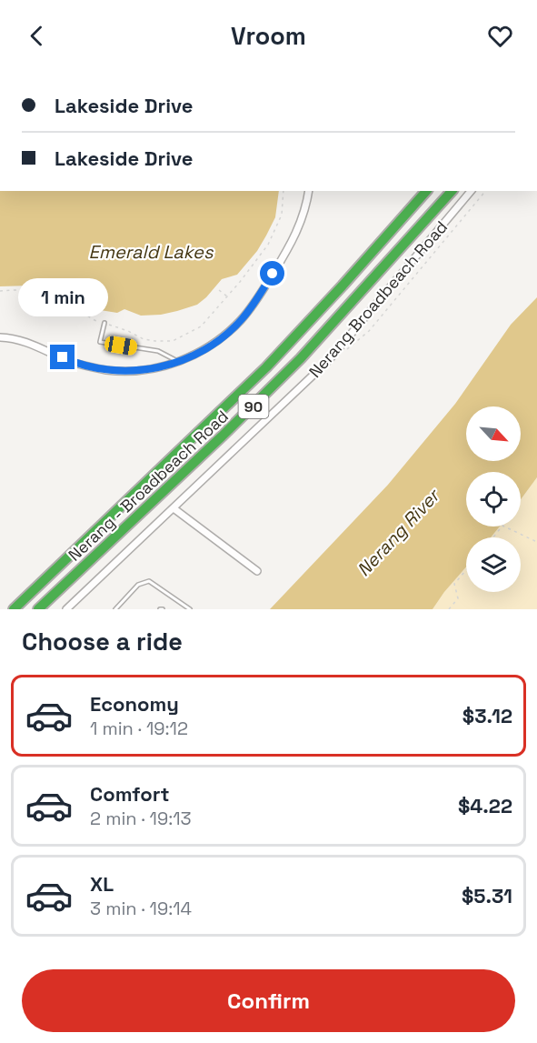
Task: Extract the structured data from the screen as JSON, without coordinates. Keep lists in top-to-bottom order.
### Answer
{
  "streets": {
    "main road": ["90", "Nerang - Broadbeach Road"],
    "street": ["Nerang Broadbeach Road"]
  },
  "water": ["Emerald Lakes", "Nerang River"],
  "north": "bottom right",
  "page": {
    "header": "Vroom",
    "banner": ["Lakeside Drive", "Lakeside Drive"],
    "bubble": "1 min",
    "heading": "Choose a ride",
    "list": [
      {
        "name": "Economy",
        "note": "1 min · 19:12",
        "value": "$3.12"
      },
      {
        "name": "Comfort",
        "note": "2 min · 19:13",
        "value": "$4.22"
      },
      {
        "name": "XL",
        "note": "3 min · 19:14",
        "value": "$5.31"
      }
    ],
    "buttons": "Confirm"
  }
}
